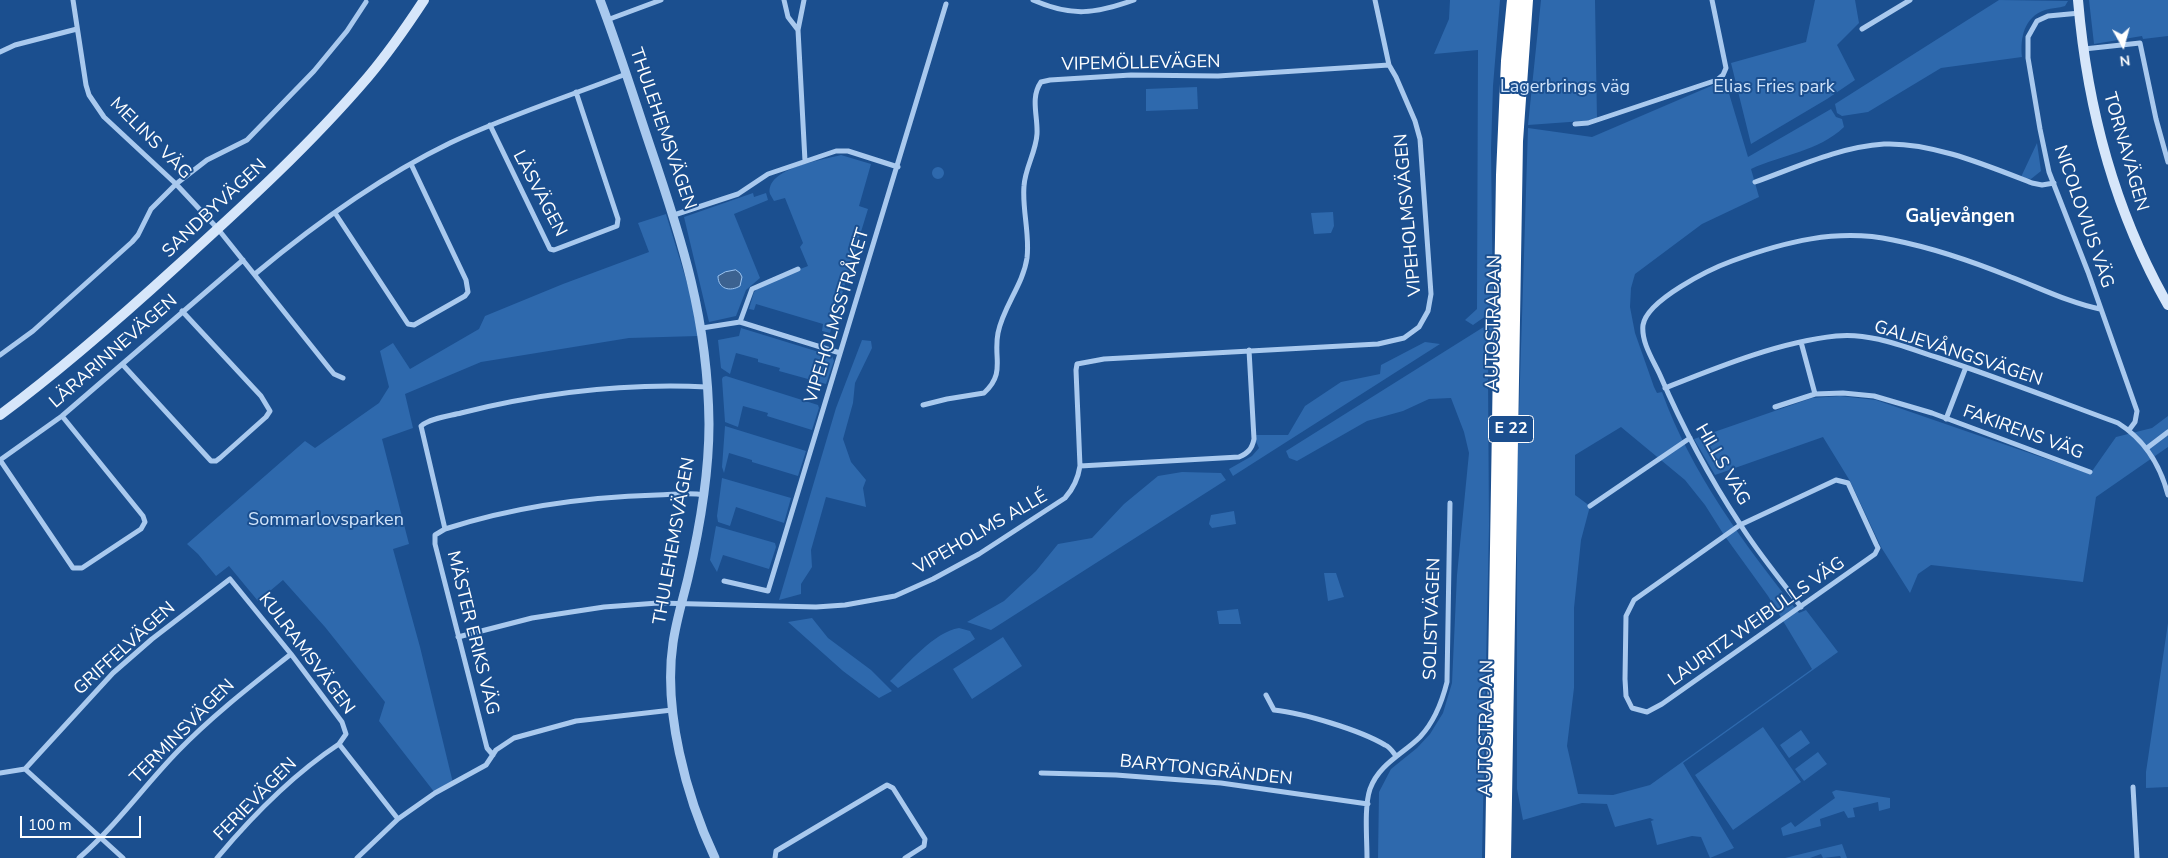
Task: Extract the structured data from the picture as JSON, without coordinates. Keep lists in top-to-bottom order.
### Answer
{
  "streets": {
    "highway": ["AUTOSTRADAN", "E 22"],
    "main road": ["TORNAVÄGEN", "SANDBYVÄGEN"],
    "street": [
      "VIPEMÖLLEVÄGEN",
      "THULEHEMSVÄGEN",
      "MELINS VÄG",
      "LÄSVÄGEN",
      "VIPEHOLMSVÄGEN",
      "NICOLOVIUS VÄG",
      "VIPEHOLMSSTRÅKET",
      "LÄRARINNEVÄGEN",
      "GALJEVÅNGSVÄGEN",
      "FAKIRENS VÄG",
      "HILLS VÄG",
      "VIPEHOLMS ALLÉ",
      "SOLISTVÄGEN",
      "LAURITZ WEIBULLS VÄG",
      "MÄSTER ERIKS VÄG",
      "GRIFFELVÄGEN",
      "KULRAMSVÄGEN",
      "TERMINSVÄGEN",
      "BARYTONGRÄNDEN",
      "FERIEVÄGEN"
    ]
  },
  "crossings": [
    ["VIPEMÖLLEVÄGEN", "VIPEHOLMSVÄGEN"],
    ["THULEHEMSVÄGEN", "VIPEHOLMS ALLÉ"],
    ["THULEHEMSVÄGEN", "MÄSTER ERIKS VÄG"],
    ["MELINS VÄG", "SANDBYVÄGEN"],
    ["MELINS VÄG", "LÄRARINNEVÄGEN"],
    ["TORNAVÄGEN", "NICOLOVIUS VÄG"],
    ["VIPEHOLMSVÄGEN", "VIPEHOLMS ALLÉ"],
    ["NICOLOVIUS VÄG", "GALJEVÅNGSVÄGEN"],
    ["NICOLOVIUS VÄG", "HILLS VÄG"],
    ["GALJEVÅNGSVÄGEN", "FAKIRENS VÄG"],
    ["GALJEVÅNGSVÄGEN", "HILLS VÄG"],
    ["HILLS VÄG", "LAURITZ WEIBULLS VÄG"],
    ["VIPEHOLMS ALLÉ", "MÄSTER ERIKS VÄG"],
    ["SOLISTVÄGEN", "BARYTONGRÄNDEN"],
    ["GRIFFELVÄGEN", "KULRAMSVÄGEN"],
    ["KULRAMSVÄGEN", "TERMINSVÄGEN"],
    ["KULRAMSVÄGEN", "FERIEVÄGEN"]
  ],
  "districts": ["Galjevången"],
  "parks": ["Lagerbrings väg", "Elias Fries park", "Sommarlovsparken"],
  "scale_bar": "100 m",
  "north": "bottom"
}
